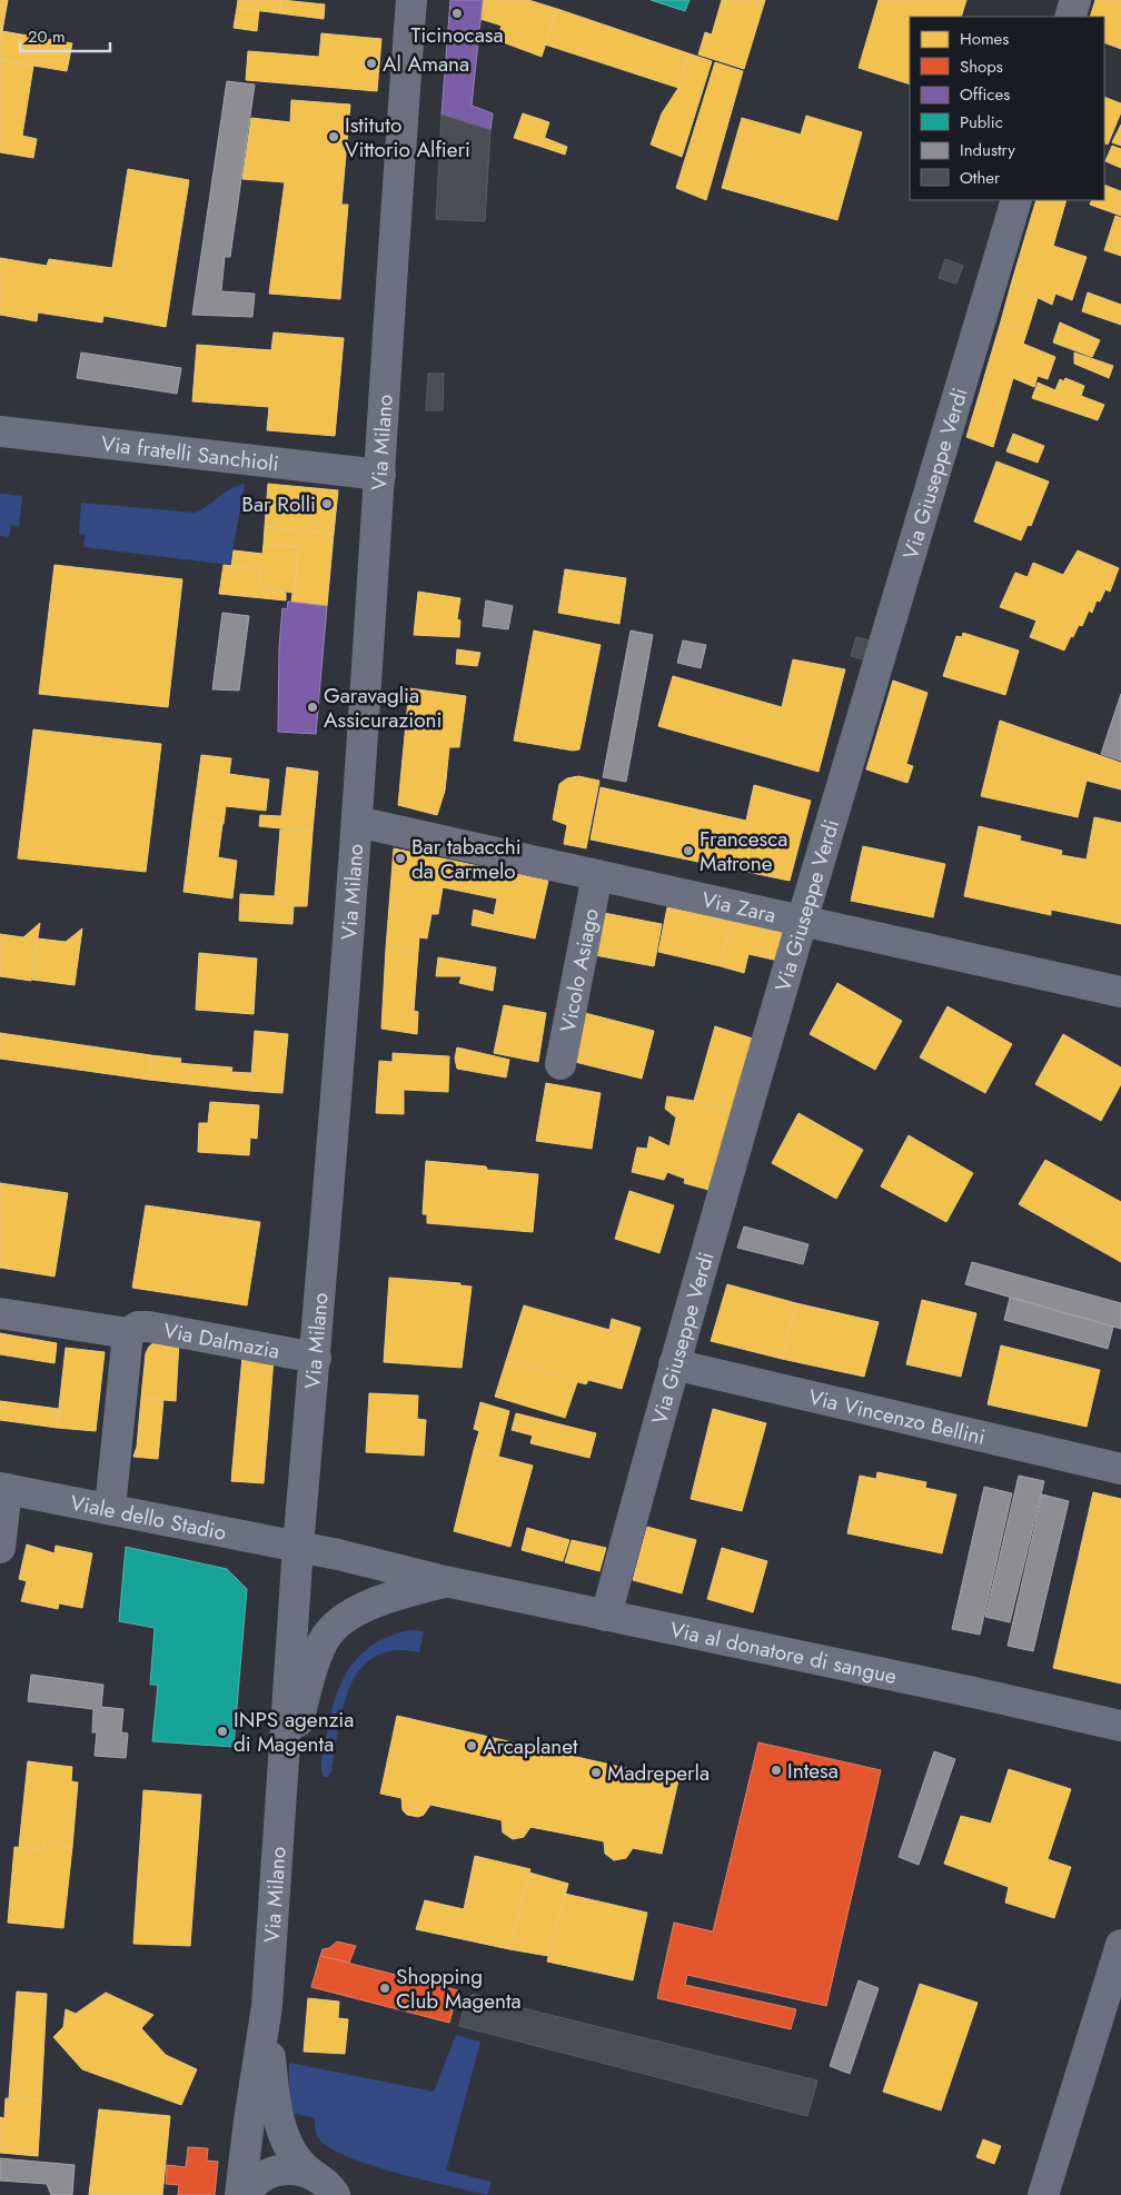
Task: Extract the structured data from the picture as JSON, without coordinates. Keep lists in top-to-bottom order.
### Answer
{
  "streets": {
    "street": [
      "Via Milano",
      "Via fratelli Sanchioli",
      "Via Giuseppe Verdi",
      "Via Zara",
      "Vicolo Asiago",
      "Via Dalmazia",
      "Via Vincenzo Bellini",
      "Viale dello Stadio",
      "Via al donatore di sangue"
    ]
  },
  "crossings": [
    ["Via Milano", "Via fratelli Sanchioli"],
    ["Via Milano", "Via Zara"],
    ["Via Milano", "Via Dalmazia"],
    ["Via Milano", "Viale dello Stadio"],
    ["Via Milano", "Via al donatore di sangue"],
    ["Via Giuseppe Verdi", "Via Zara"],
    ["Via Giuseppe Verdi", "Via Vincenzo Bellini"],
    ["Via Giuseppe Verdi", "Via al donatore di sangue"],
    ["Via Zara", "Vicolo Asiago"],
    ["Viale dello Stadio", "Via al donatore di sangue"]
  ],
  "places": [
    "Ticinocasa",
    "Al Amana",
    "Istituto Vittorio Alfieri",
    "Bar Rolli",
    "Garavaglia Assicurazioni",
    "Francesca Matrone",
    "Bar tabacchi da Carmelo",
    "INPS agenzia di Magenta",
    "Arcaplanet",
    "Intesa",
    "Madreperla",
    "Shopping Club Magenta"
  ],
  "legend": [
    "Homes",
    "Shops",
    "Offices",
    "Public",
    "Industry",
    "Other"
  ],
  "scale_bar": "20 m"
}
